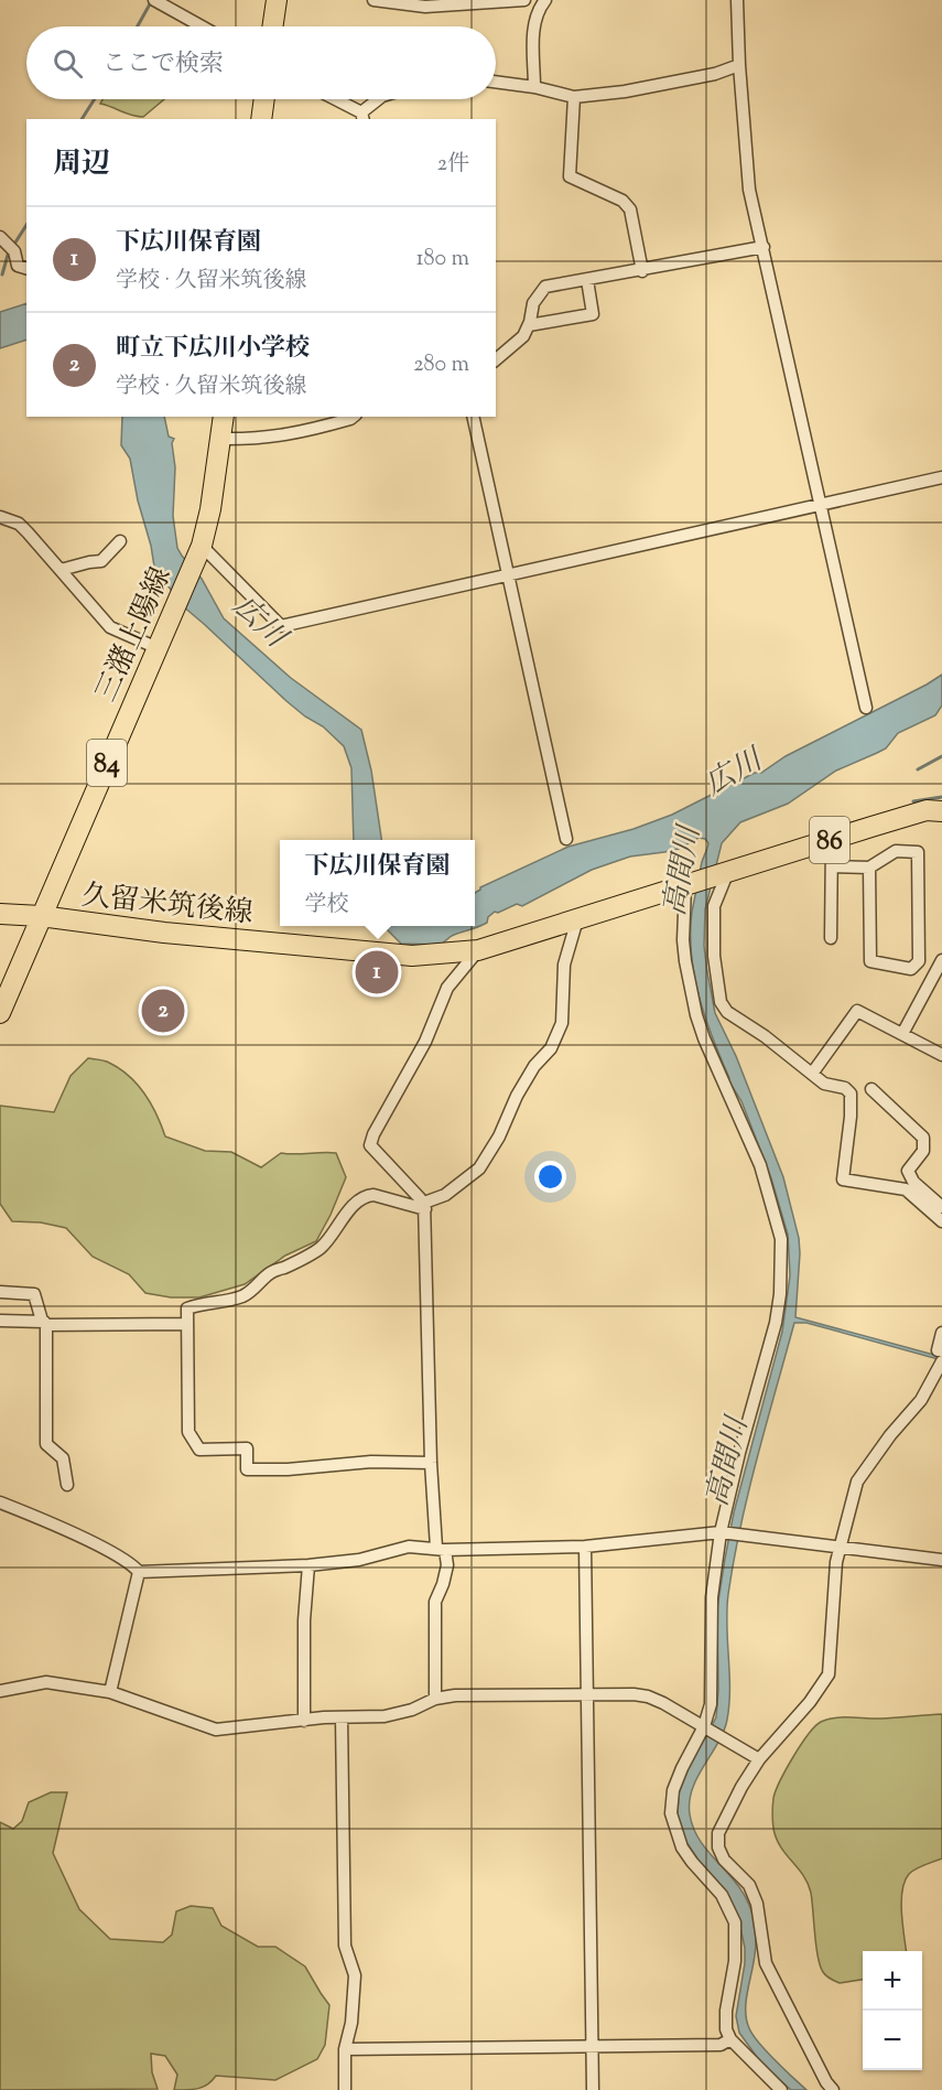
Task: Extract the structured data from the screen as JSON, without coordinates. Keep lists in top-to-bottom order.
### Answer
{
  "streets": {
    "main road": [
      "三潴上陽線",
      "84",
      "86",
      "久留米筑後線"
    ]
  },
  "crossings": [
    ["三潴上陽線", "久留米筑後線"]
  ],
  "water": ["広川", "高間川"],
  "page": {
    "search": "ここで検索",
    "heading": ["周辺", "2件"],
    "list": [
      {
        "mark": "1",
        "name": "下広川保育園",
        "note": "学校 · 久留米筑後線",
        "value": "180 m"
      },
      {
        "mark": "2",
        "name": "町立下広川小学校",
        "note": "学校 · 久留米筑後線",
        "value": "280 m"
      }
    ],
    "popup": ["下広川保育園", "学校"],
    "pins": ["1", "2"],
    "map_buttons": ["+", "−"]
  }
}
